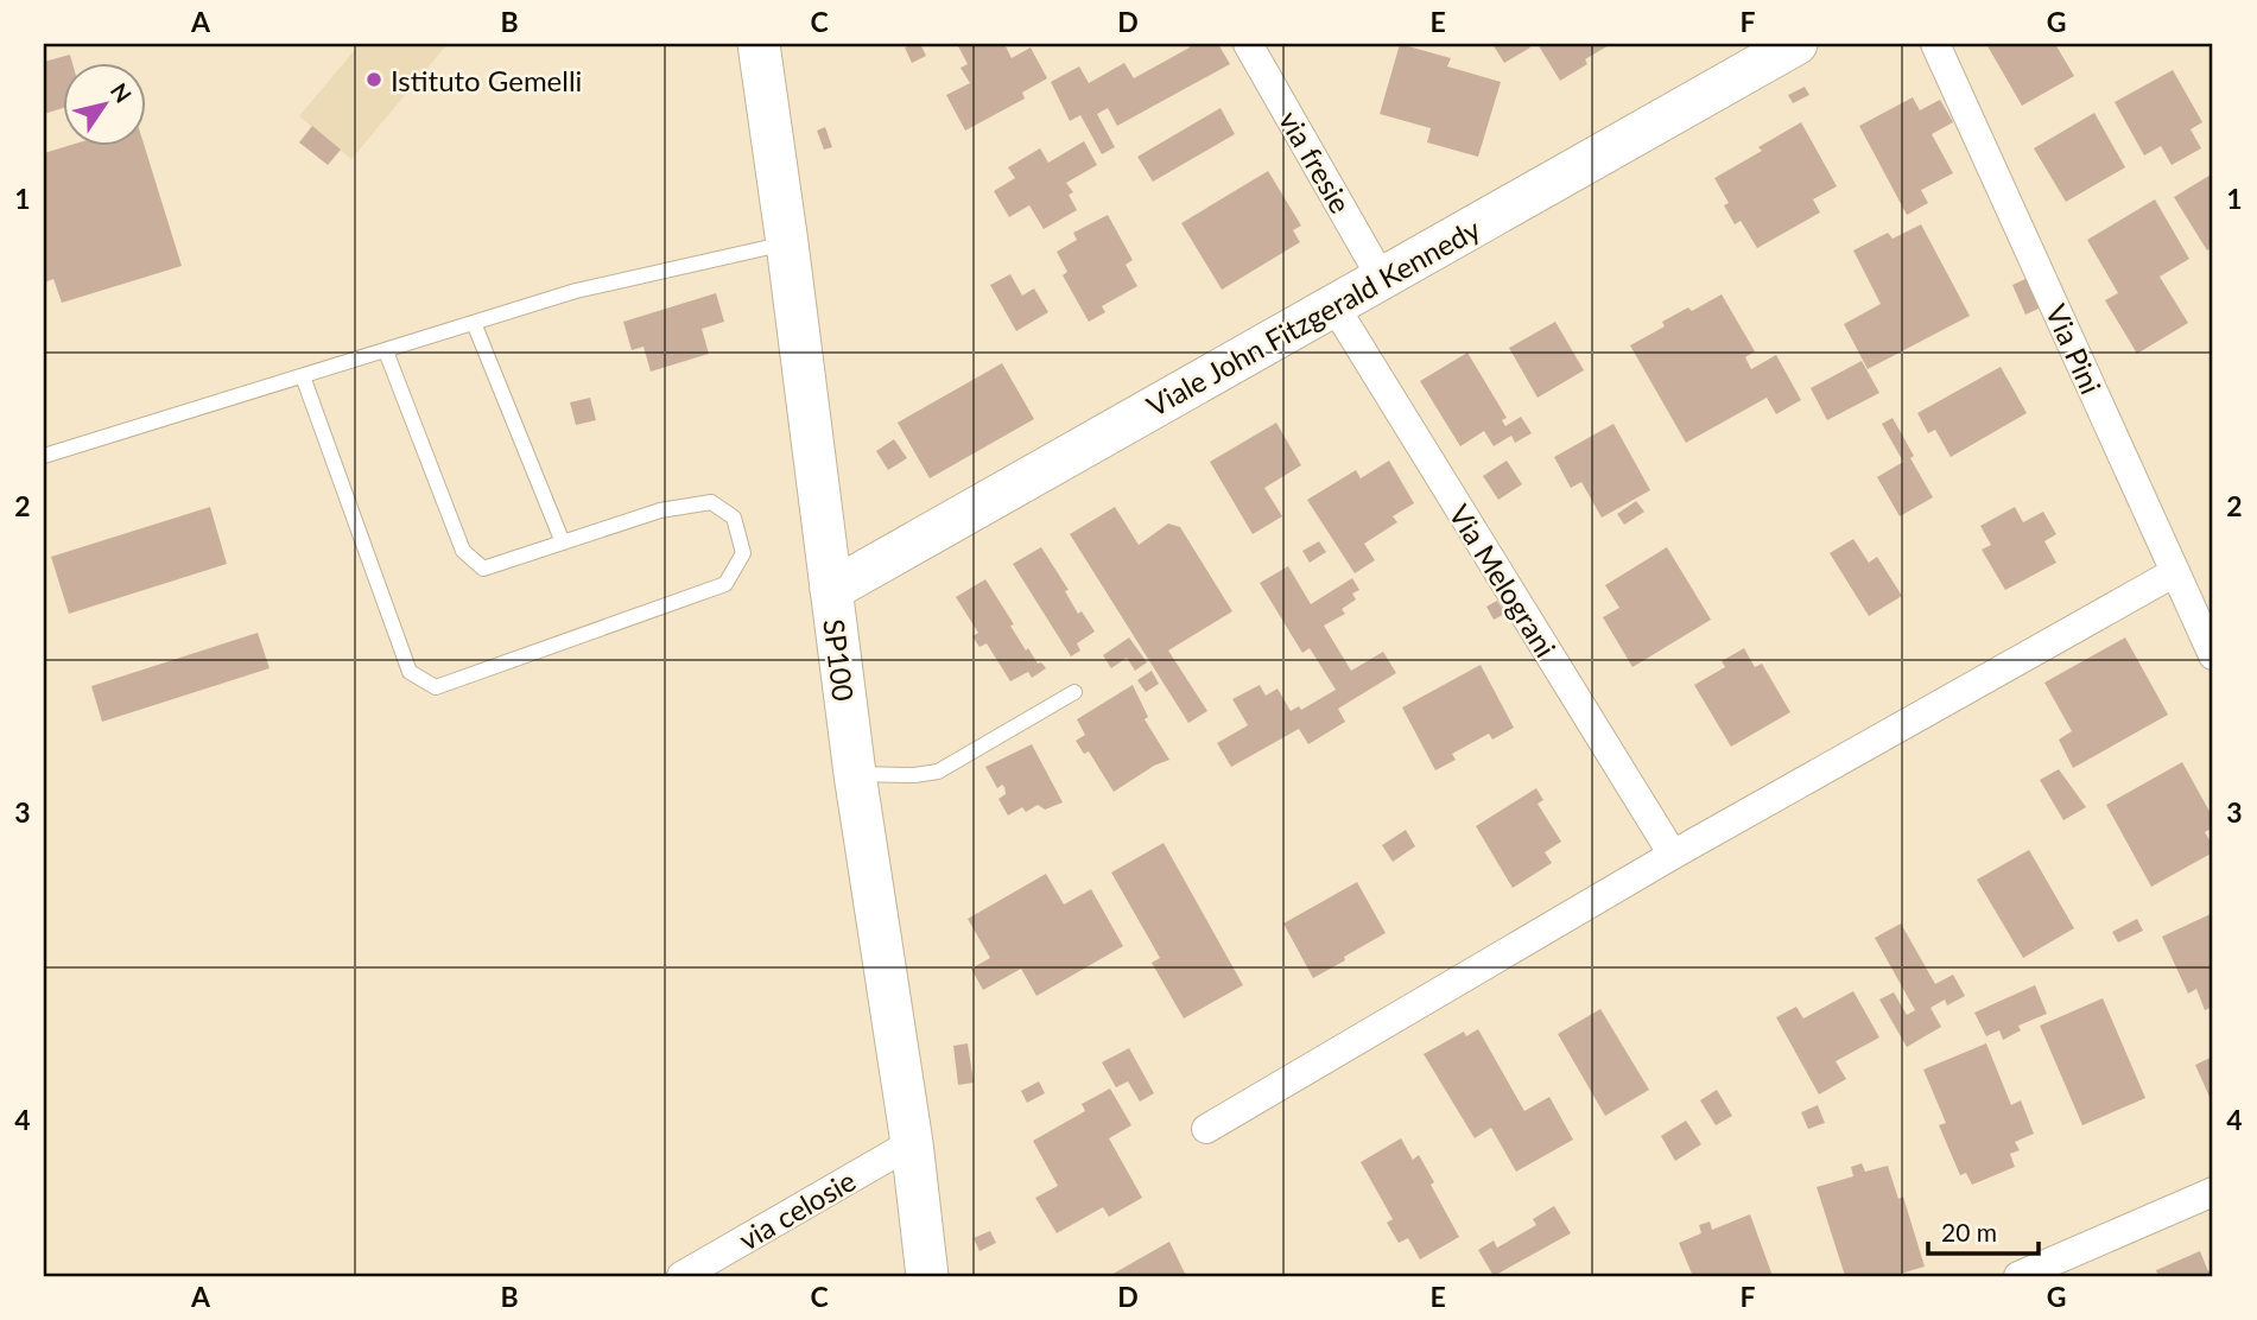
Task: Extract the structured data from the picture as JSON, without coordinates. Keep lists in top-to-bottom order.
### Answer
{
  "streets": {
    "main road": ["Viale John Fitzgerald Kennedy", "SP100"],
    "street": [
      "via fresie",
      "Via Pini",
      "Via Melograni",
      "via celosie"
    ]
  },
  "crossings": [
    ["via fresie", "Viale John Fitzgerald Kennedy"],
    ["Viale John Fitzgerald Kennedy", "Via Melograni"],
    ["Viale John Fitzgerald Kennedy", "SP100"],
    ["SP100", "via celosie"]
  ],
  "places": ["Istituto Gemelli"],
  "scale_bar": "20 m",
  "north": "top right",
  "grid": {
    "columns": [
      "A",
      "B",
      "C",
      "D",
      "E",
      "F",
      "G"
    ],
    "rows": [
      "1",
      "2",
      "3",
      "4"
    ]
  }
}
